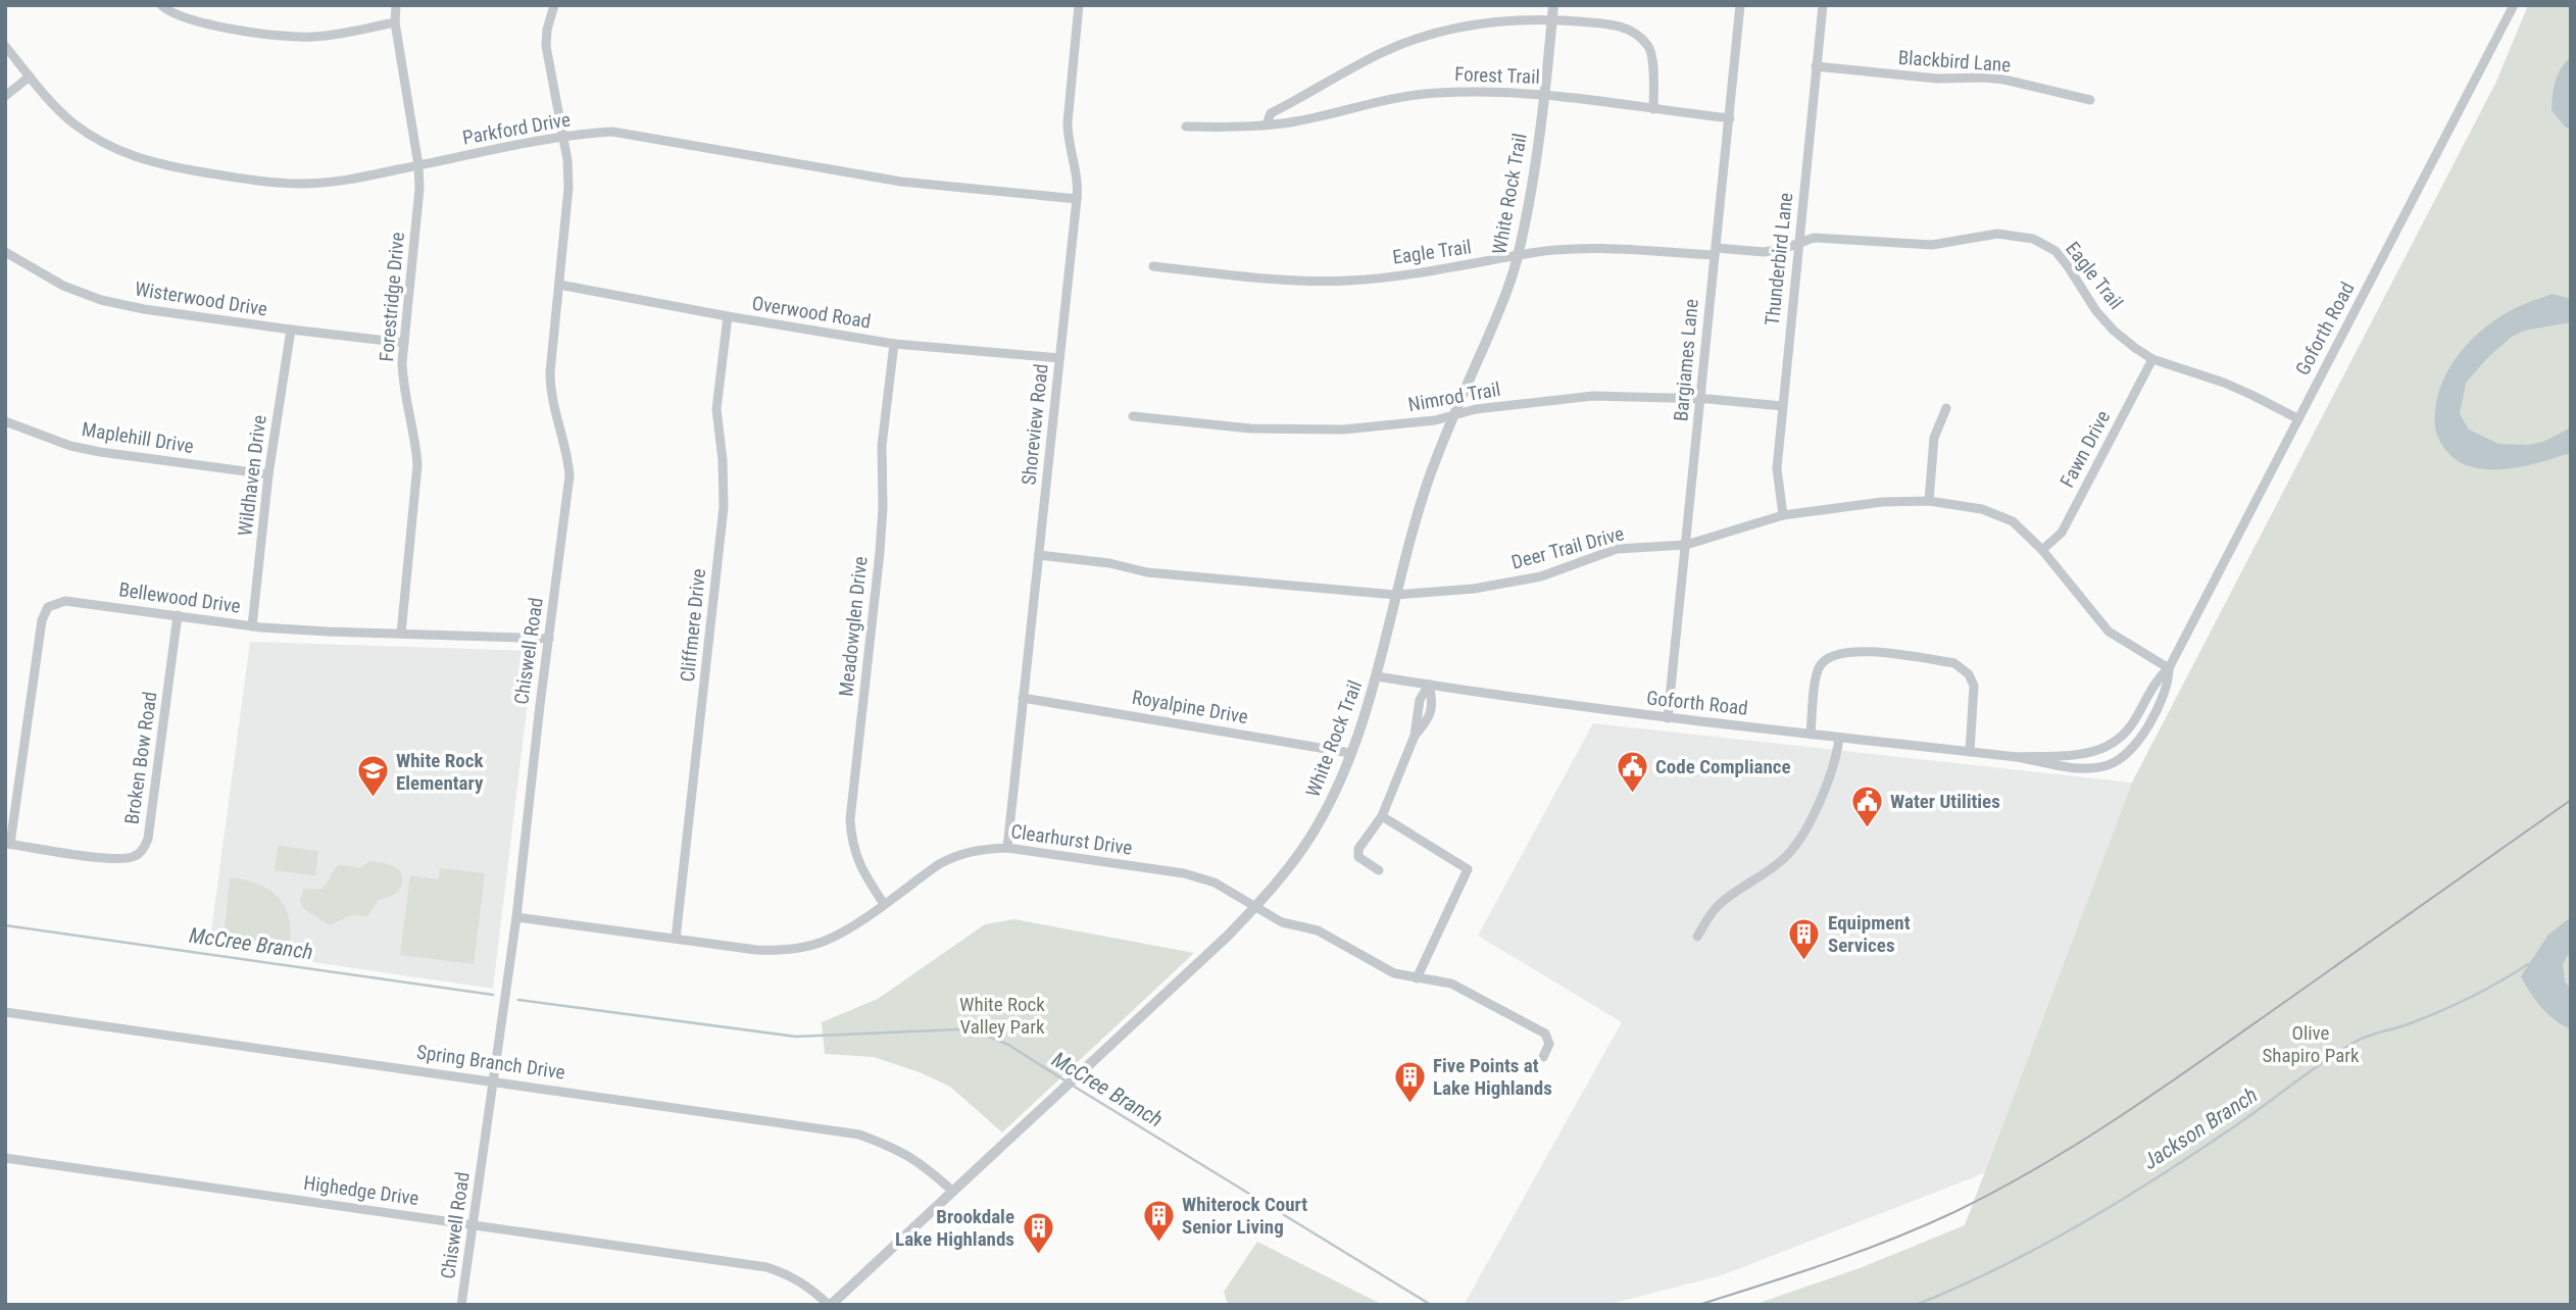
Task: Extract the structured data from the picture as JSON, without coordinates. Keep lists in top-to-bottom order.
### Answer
{
  "streets": {
    "street": [
      "Blackbird Lane",
      "Forest Trail",
      "Parkford Drive",
      "White Rock Trail",
      "Eagle Trail",
      "Thunderbird Lane",
      "Forestridge Drive",
      "Wisterwood Drive",
      "Overwood Road",
      "Goforth Road",
      "Bargiames Lane",
      "Nimrod Trail",
      "Shoreview Road",
      "Maplehill Drive",
      "Fawn Drive",
      "Wildhaven Drive",
      "Deer Trail Drive",
      "Bellewood Drive",
      "Cliffmere Drive",
      "Meadowglen Drive",
      "Chiswell Road",
      "Royalpine Drive",
      "Broken Bow Road",
      "Clearhurst Drive",
      "Spring Branch Drive",
      "Highedge Drive"
    ]
  },
  "crossings": [
    ["Blackbird Lane", "Thunderbird Lane"],
    ["Forest Trail", "White Rock Trail"],
    ["Forest Trail", "Bargiames Lane"],
    ["Parkford Drive", "Forestridge Drive"],
    ["Parkford Drive", "Shoreview Road"],
    ["Parkford Drive", "Chiswell Road"],
    ["White Rock Trail", "Eagle Trail"],
    ["White Rock Trail", "Goforth Road"],
    ["White Rock Trail", "Nimrod Trail"],
    ["White Rock Trail", "Deer Trail Drive"],
    ["White Rock Trail", "Royalpine Drive"],
    ["White Rock Trail", "Clearhurst Drive"],
    ["White Rock Trail", "Spring Branch Drive"],
    ["White Rock Trail", "Highedge Drive"],
    ["Eagle Trail", "Thunderbird Lane"],
    ["Eagle Trail", "Goforth Road"],
    ["Eagle Trail", "Bargiames Lane"],
    ["Eagle Trail", "Fawn Drive"],
    ["Thunderbird Lane", "Nimrod Trail"],
    ["Thunderbird Lane", "Deer Trail Drive"],
    ["Forestridge Drive", "Wisterwood Drive"],
    ["Forestridge Drive", "Bellewood Drive"],
    ["Wisterwood Drive", "Wildhaven Drive"],
    ["Overwood Road", "Shoreview Road"],
    ["Overwood Road", "Cliffmere Drive"],
    ["Overwood Road", "Meadowglen Drive"],
    ["Overwood Road", "Chiswell Road"],
    ["Goforth Road", "Bargiames Lane"],
    ["Goforth Road", "Deer Trail Drive"],
    ["Bargiames Lane", "Nimrod Trail"],
    ["Bargiames Lane", "Deer Trail Drive"],
    ["Shoreview Road", "Deer Trail Drive"],
    ["Shoreview Road", "Royalpine Drive"],
    ["Shoreview Road", "Clearhurst Drive"],
    ["Maplehill Drive", "Wildhaven Drive"],
    ["Fawn Drive", "Deer Trail Drive"],
    ["Wildhaven Drive", "Bellewood Drive"],
    ["Bellewood Drive", "Chiswell Road"],
    ["Bellewood Drive", "Broken Bow Road"],
    ["Cliffmere Drive", "Clearhurst Drive"],
    ["Meadowglen Drive", "Clearhurst Drive"],
    ["Chiswell Road", "Clearhurst Drive"],
    ["Chiswell Road", "Spring Branch Drive"],
    ["Chiswell Road", "Highedge Drive"]
  ],
  "water": ["McCree Branch", "Jackson Branch"],
  "parks": ["White Rock Valley Park", "Olive Shapiro Park"],
  "places": {
    "public building": ["Code Compliance", "Water Utilities"],
    "school or university": ["White Rock Elementary"],
    "building": [
      "Equipment Services",
      "Five Points at Lake Highlands",
      "Whiterock Court Senior Living",
      "Brookdale Lake Highlands"
    ]
  }
}
